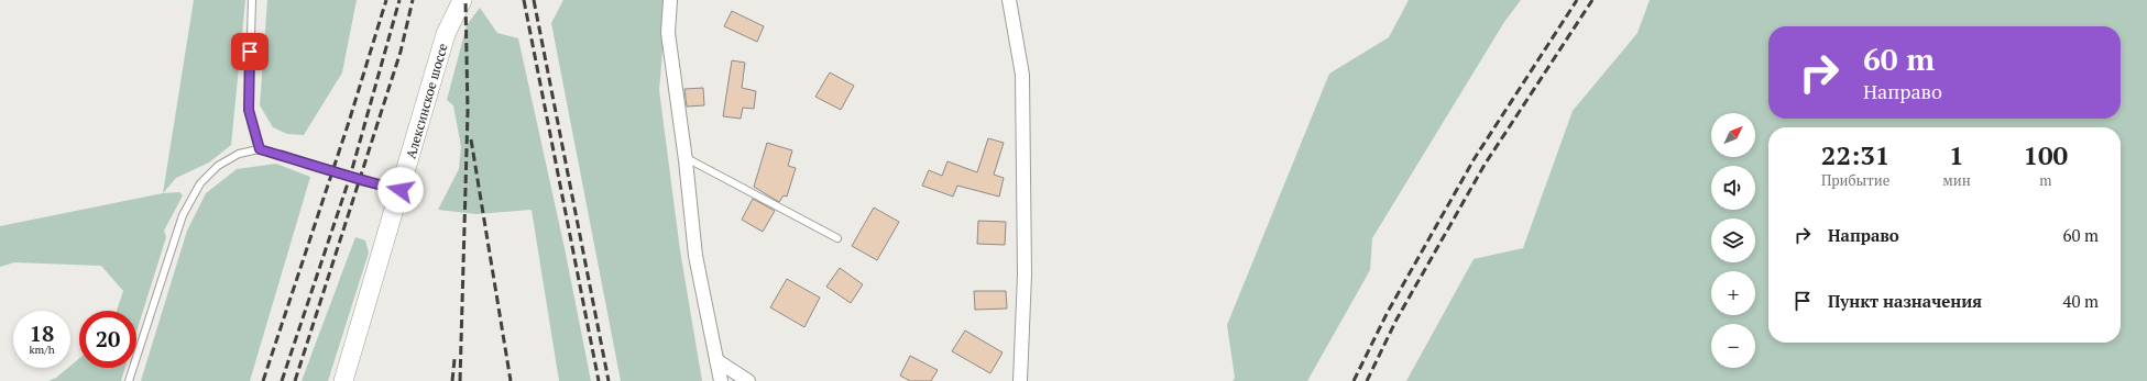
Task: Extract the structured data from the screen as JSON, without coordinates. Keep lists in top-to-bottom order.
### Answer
{
  "streets": {
    "main road": ["Алексинское шоссе"]
  },
  "north": "top right",
  "page": {
    "turn": ["60 m", "Направо"],
    "map_buttons": ["+", "−"],
    "eta": [
      "22:31",
      "Прибытие",
      "1",
      "мин",
      "100",
      "m"
    ],
    "list": [
      {
        "name": "Направо",
        "value": "60 m"
      },
      {
        "name": "Пункт назначения",
        "value": "40 m"
      }
    ],
    "speed": "18 km/h",
    "limit": "20"
  }
}
